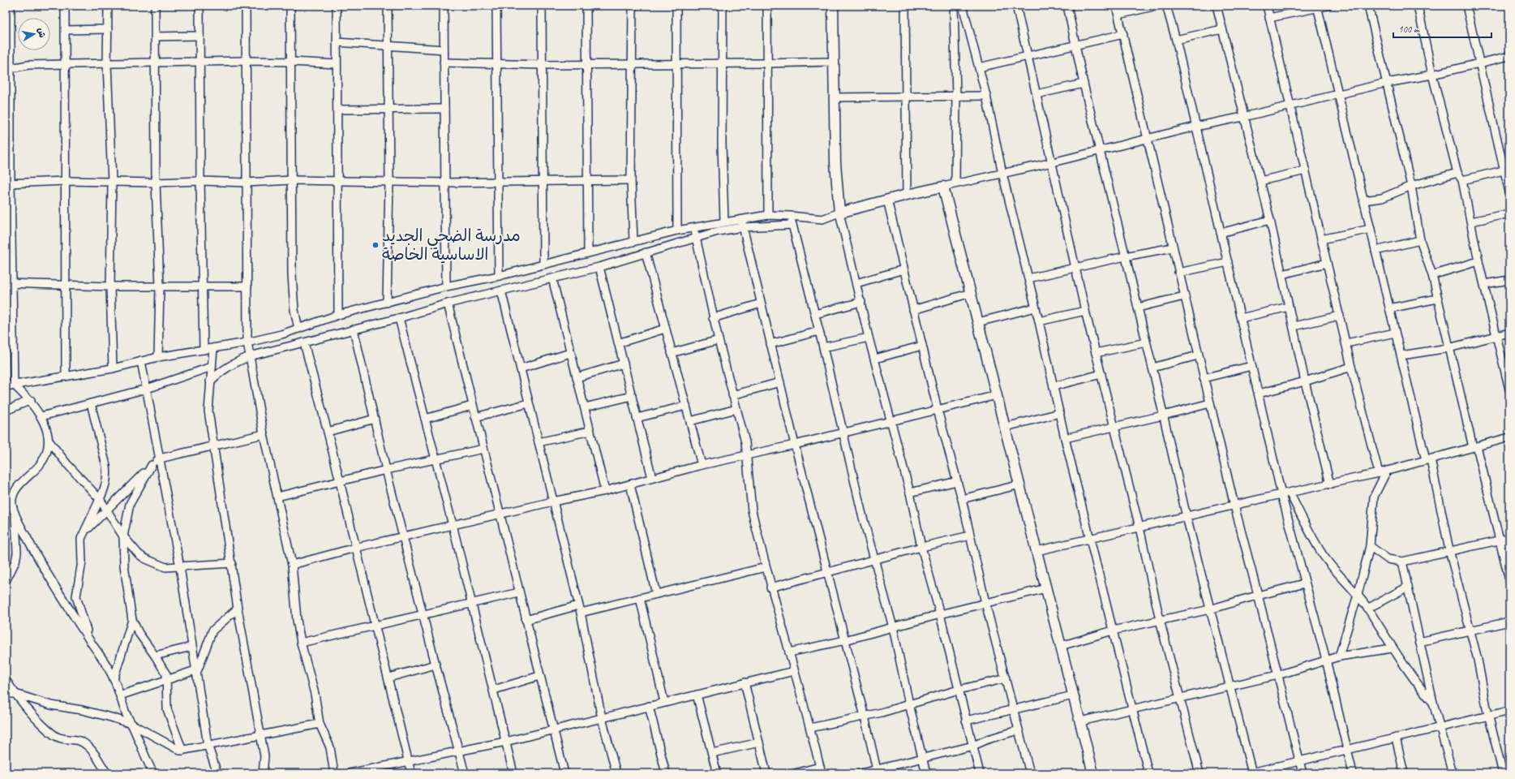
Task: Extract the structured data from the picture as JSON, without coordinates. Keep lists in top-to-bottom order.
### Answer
{
  "places": ["مدرسة الضحي الجديد الاساسية الخاصة"],
  "scale_bar": "100 m",
  "north": "right"
}
